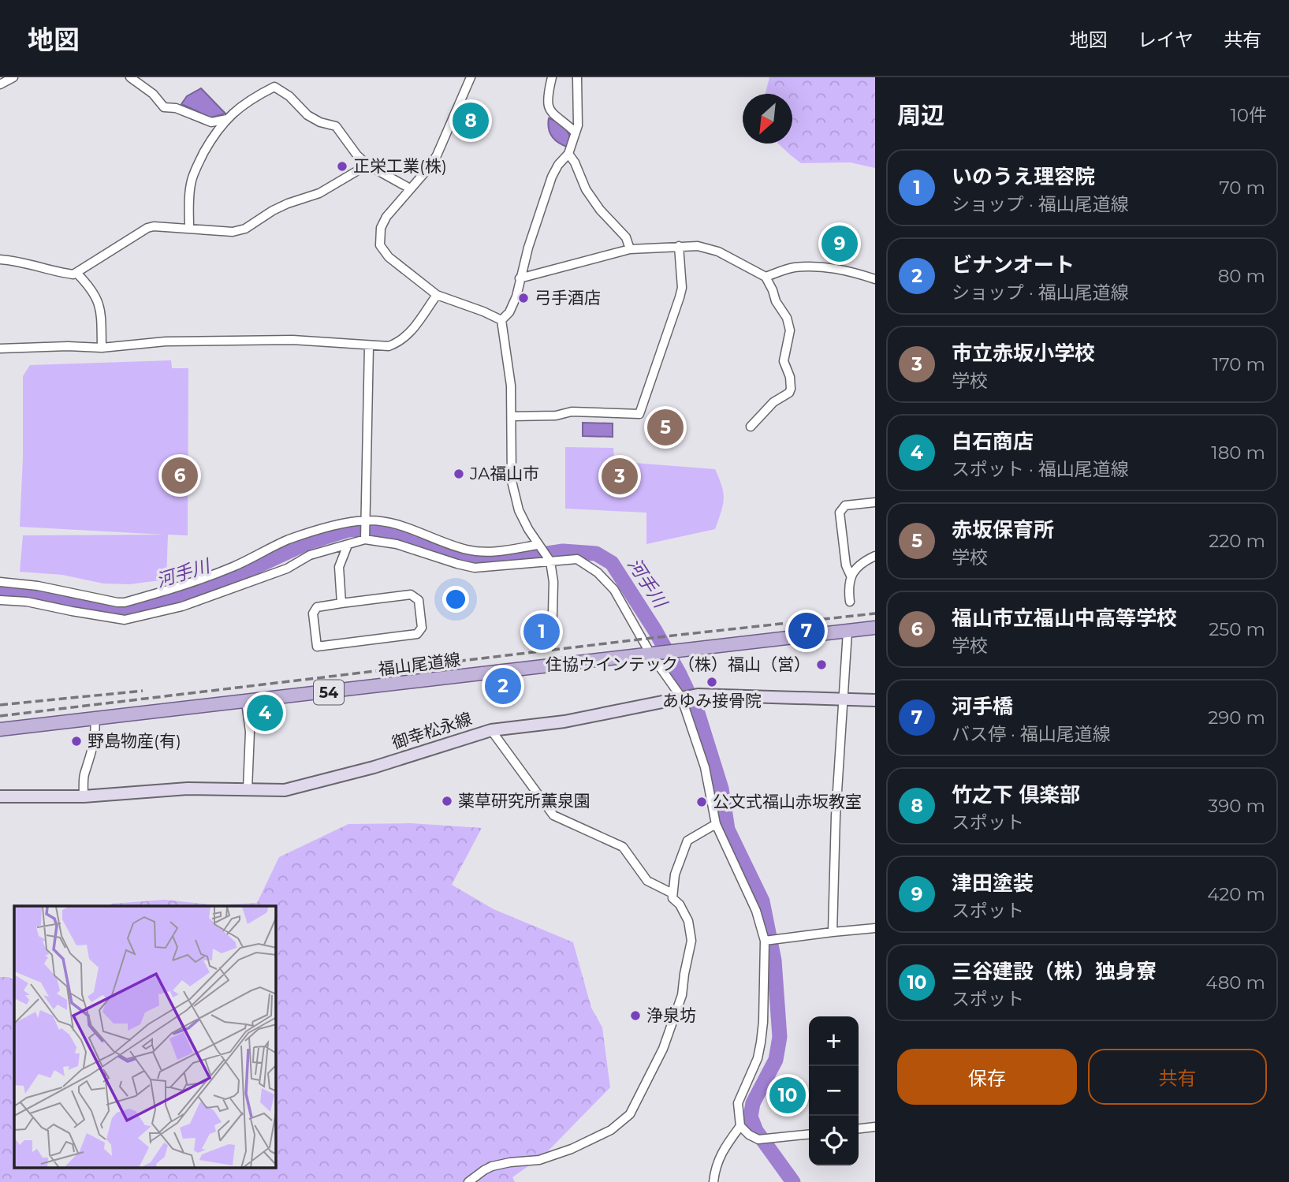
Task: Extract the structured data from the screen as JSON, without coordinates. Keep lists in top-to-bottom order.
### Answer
{
  "streets": {
    "main road": ["福山尾道線", "54", "御幸松永線"]
  },
  "water": ["河手川"],
  "places": [
    "正栄工業(株)",
    "弓手酒店",
    "JA福山市",
    "住協ウインテック（株）福山（営）",
    "あゆみ接骨院",
    "野島物産(有)",
    "薬草研究所薫泉園",
    "公文式福山赤坂教室",
    "浄泉坊"
  ],
  "north": "bottom left",
  "page": {
    "header": "地図",
    "nav": ["地図", "レイヤ", "共有"],
    "heading": ["周辺", "10件"],
    "pins": [
      "8",
      "9",
      "5",
      "6",
      "3",
      "7",
      "1",
      "2",
      "4",
      "10"
    ],
    "list": [
      {
        "mark": "1",
        "name": "いのうえ理容院",
        "note": "ショップ · 福山尾道線",
        "value": "70 m"
      },
      {
        "mark": "2",
        "name": "ビナンオート",
        "note": "ショップ · 福山尾道線",
        "value": "80 m"
      },
      {
        "mark": "3",
        "name": "市立赤坂小学校",
        "note": "学校",
        "value": "170 m"
      },
      {
        "mark": "4",
        "name": "白石商店",
        "note": "スポット · 福山尾道線",
        "value": "180 m"
      },
      {
        "mark": "5",
        "name": "赤坂保育所",
        "note": "学校",
        "value": "220 m"
      },
      {
        "mark": "6",
        "name": "福山市立福山中高等学校",
        "note": "学校",
        "value": "250 m"
      },
      {
        "mark": "7",
        "name": "河手橋",
        "note": "バス停 · 福山尾道線",
        "value": "290 m"
      },
      {
        "mark": "8",
        "name": "竹之下 倶楽部",
        "note": "スポット",
        "value": "390 m"
      },
      {
        "mark": "9",
        "name": "津田塗装",
        "note": "スポット",
        "value": "420 m"
      },
      {
        "mark": "10",
        "name": "三谷建設（株）独身寮",
        "note": "スポット",
        "value": "480 m"
      }
    ],
    "map_buttons": ["+", "−"],
    "buttons": ["保存", "共有"]
  }
}
